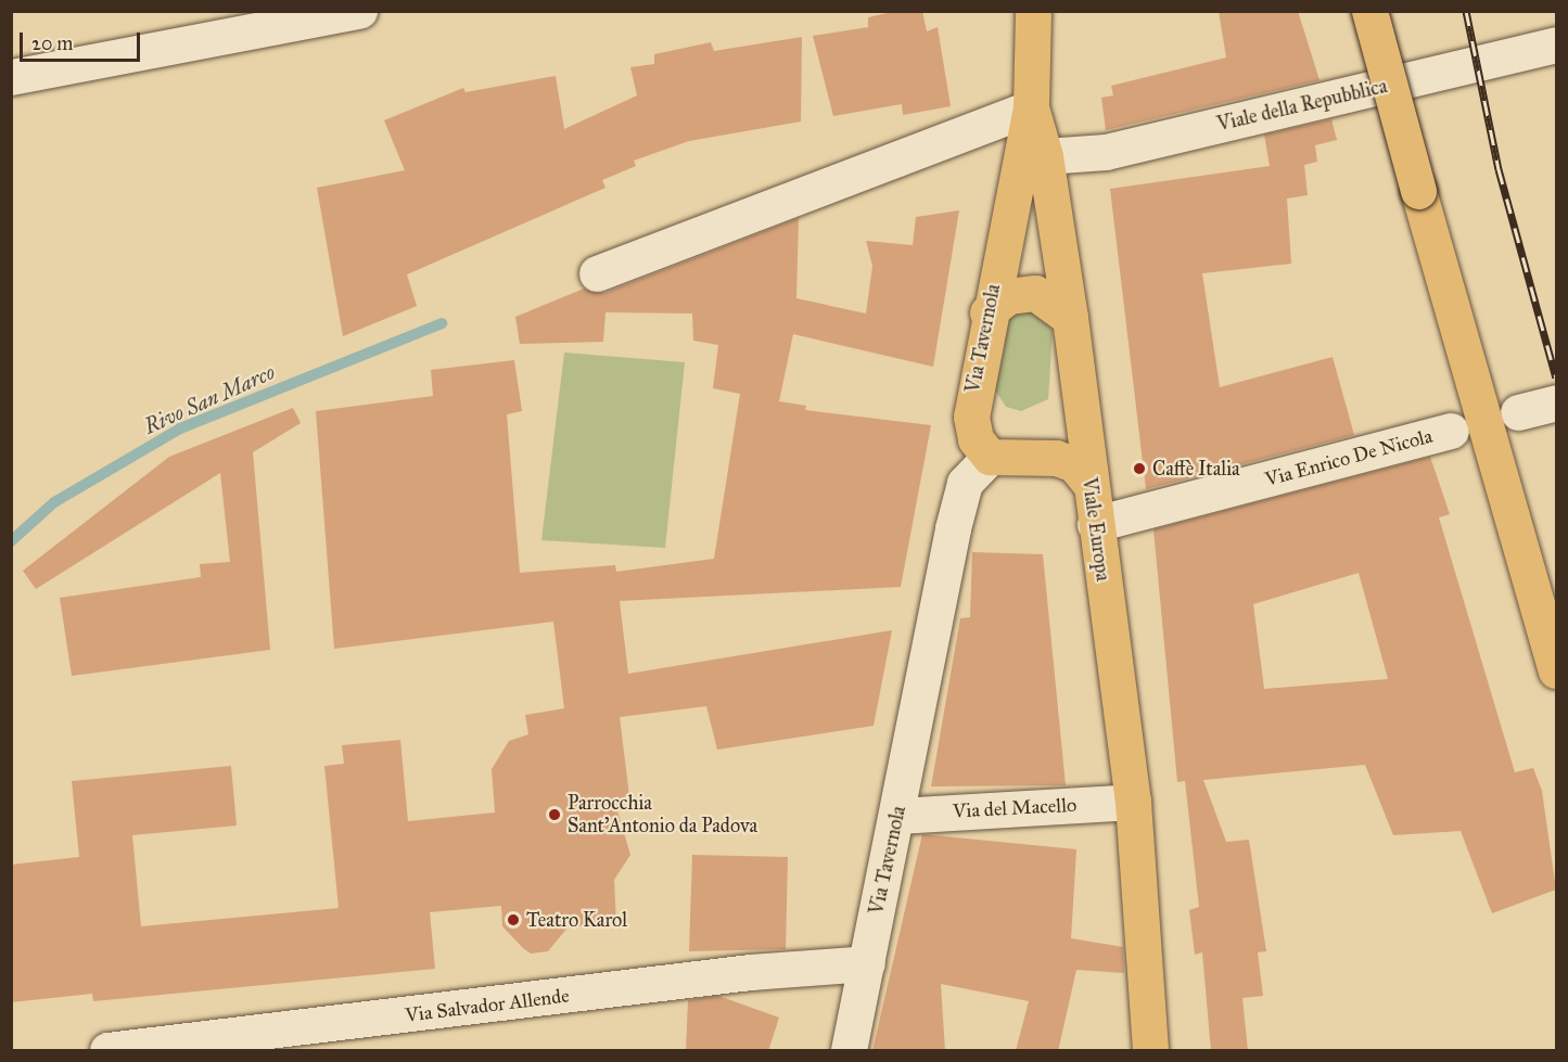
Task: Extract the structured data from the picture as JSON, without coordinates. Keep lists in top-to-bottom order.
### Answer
{
  "streets": {
    "main road": ["Via Tavernola", "Viale Europa"],
    "street": [
      "Viale della Repubblica",
      "Via Enrico De Nicola",
      "Via del Macello",
      "Via Salvador Allende"
    ]
  },
  "crossings": [
    ["Viale della Repubblica", "Viale Europa"],
    ["Via Tavernola", "Viale Europa"],
    ["Via Tavernola", "Via del Macello"],
    ["Via Tavernola", "Via Salvador Allende"],
    ["Via Enrico De Nicola", "Viale Europa"],
    ["Viale Europa", "Via del Macello"]
  ],
  "water": ["Rivo San Marco"],
  "places": ["Caffè Italia", "Parrocchia Sant'Antonio da Padova", "Teatro Karol"],
  "scale_bar": "20 m"
}
